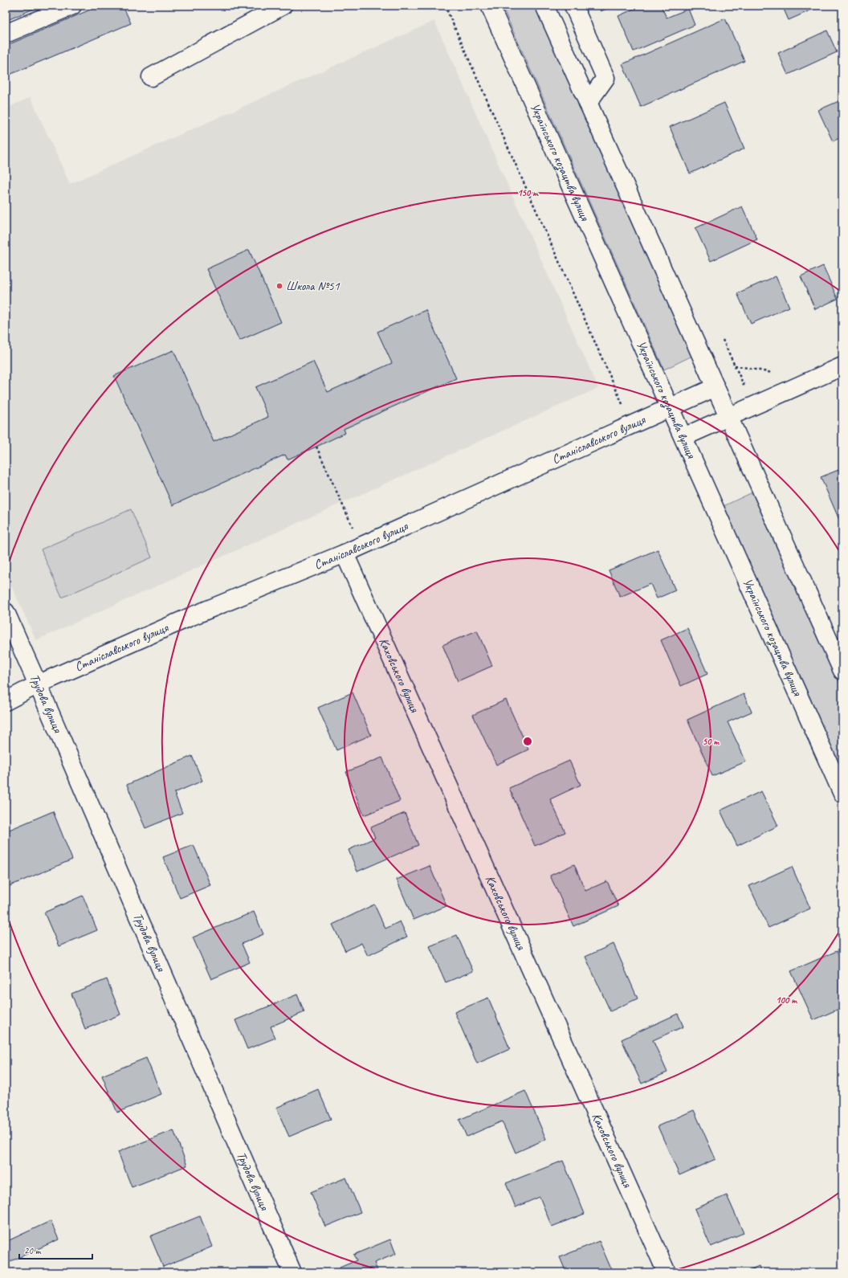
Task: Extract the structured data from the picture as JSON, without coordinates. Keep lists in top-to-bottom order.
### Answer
{
  "streets": {
    "street": [
      "Українського козацтва вулиця",
      "Станіславського вулиця",
      "Каховського вулиця",
      "Трудова вулиця"
    ]
  },
  "crossings": [
    ["Українського козацтва вулиця", "Станіславського вулиця"],
    ["Станіславського вулиця", "Каховського вулиця"],
    ["Станіславського вулиця", "Трудова вулиця"]
  ],
  "places": ["Школа №51"],
  "scale_bar": "20 m",
  "rings": ["150 m", "50 m", "100 m"]
}
